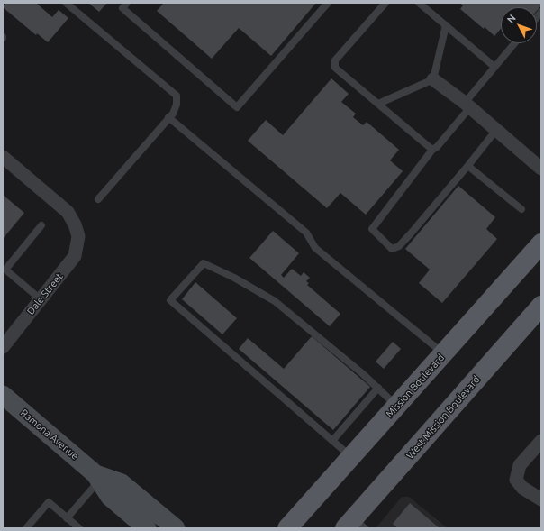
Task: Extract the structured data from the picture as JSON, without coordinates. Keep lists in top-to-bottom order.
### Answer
{
  "streets": {
    "main road": ["Mission Boulevard", "West Mission Boulevard", "Ramona Avenue"],
    "street": ["Dale Street"]
  },
  "north": "top left"
}
